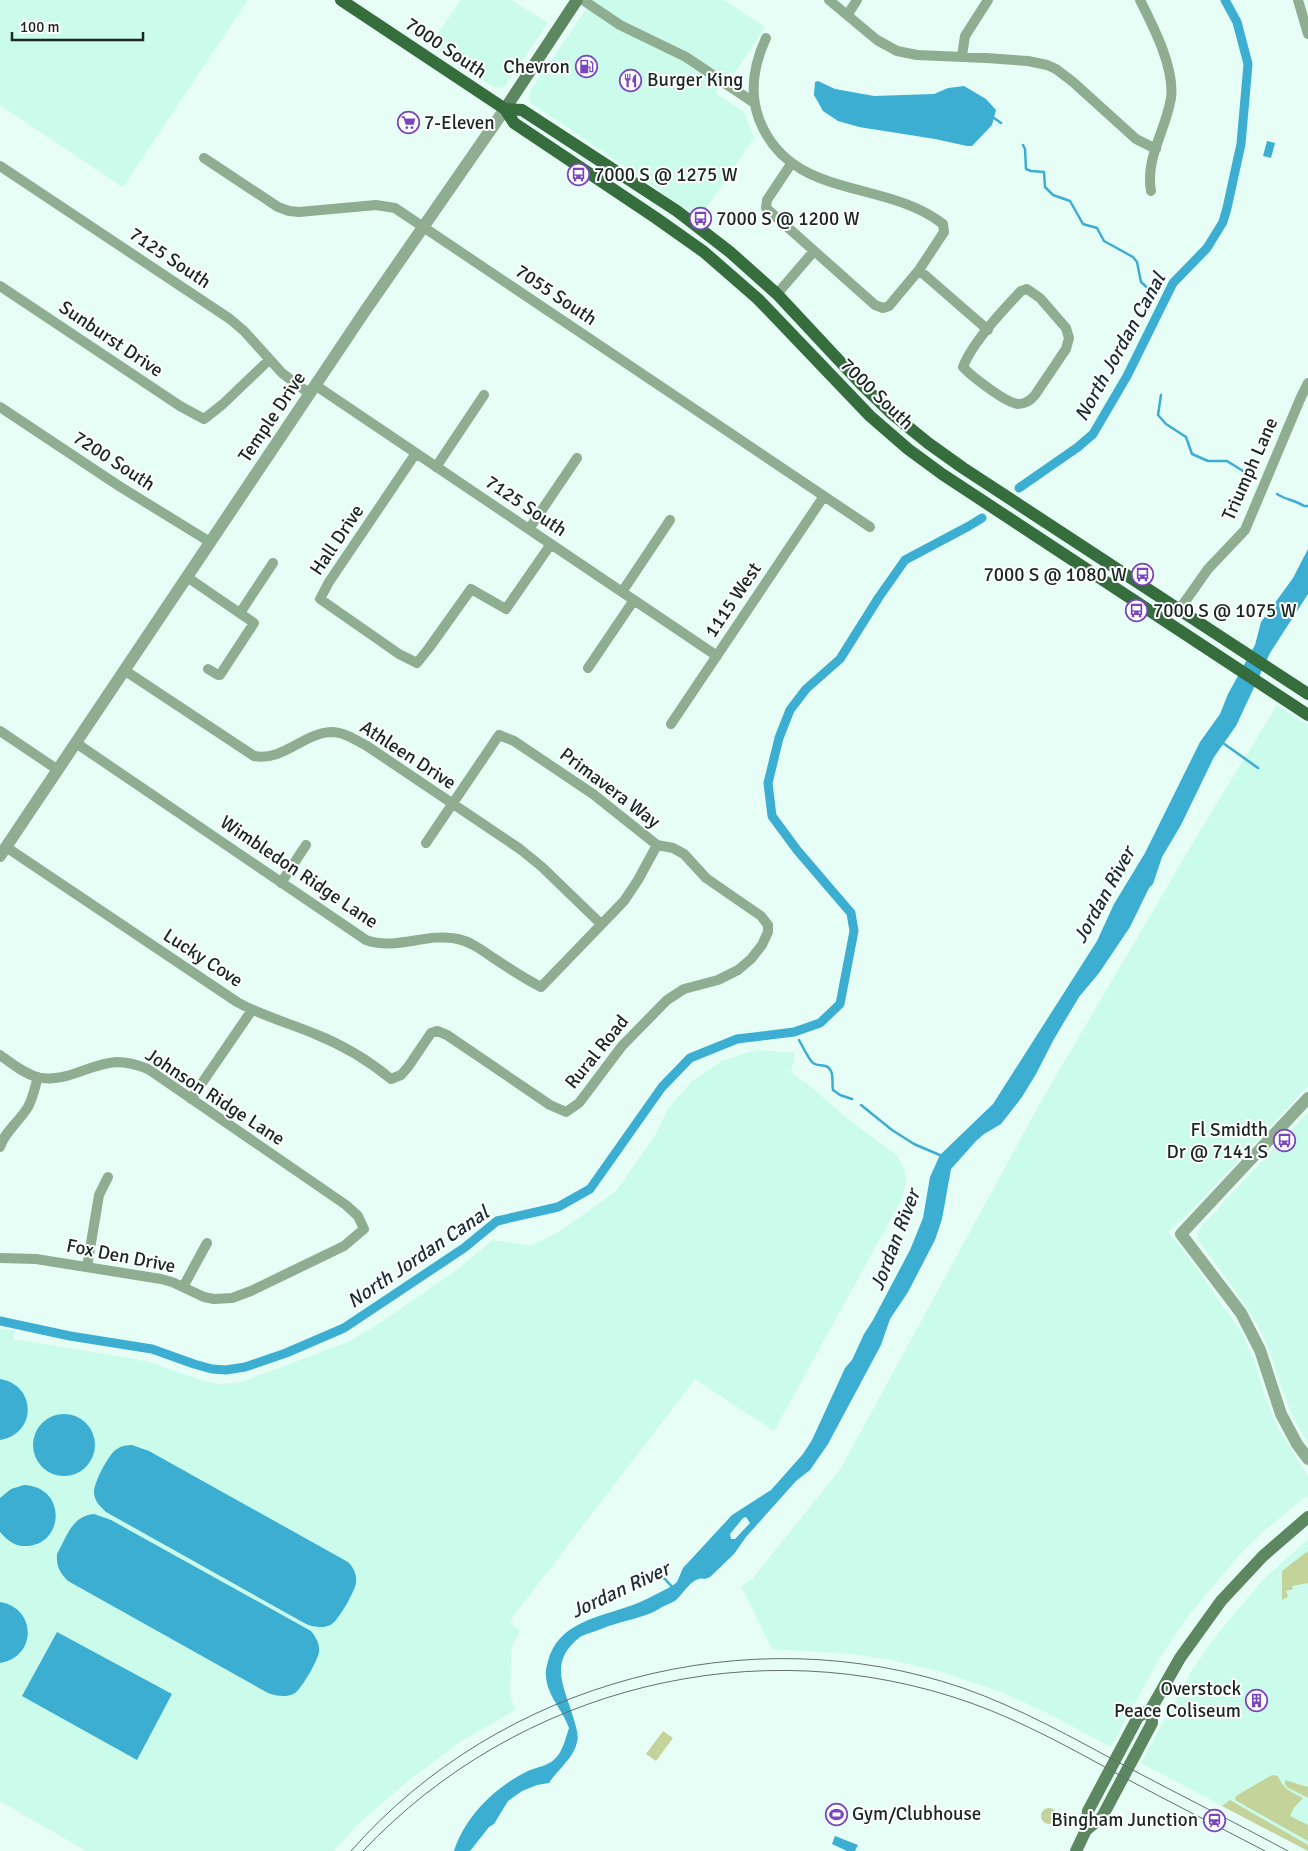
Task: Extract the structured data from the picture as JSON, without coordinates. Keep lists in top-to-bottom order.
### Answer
{
  "streets": {
    "main road": ["7000 South", "Temple Drive"],
    "street": [
      "7125 South",
      "7055 South",
      "Sunburst Drive",
      "7200 South",
      "Triumph Lane",
      "Hall Drive",
      "1115 West",
      "Athleen Drive",
      "Primavera Way",
      "Wimbledon Ridge Lane",
      "Lucky Cove",
      "Rural Road",
      "Johnson Ridge Lane",
      "Fox Den Drive"
    ]
  },
  "crossings": [
    ["7000 South", "Temple Drive"],
    ["7000 South", "Triumph Lane"],
    ["7125 South", "Sunburst Drive"],
    ["7125 South", "Temple Drive"],
    ["7125 South", "Hall Drive"],
    ["7125 South", "1115 West"],
    ["7055 South", "Temple Drive"],
    ["7055 South", "1115 West"],
    ["Temple Drive", "7200 South"],
    ["Temple Drive", "Athleen Drive"],
    ["Temple Drive", "Wimbledon Ridge Lane"],
    ["Temple Drive", "Lucky Cove"],
    ["Athleen Drive", "Primavera Way"],
    ["Athleen Drive", "Wimbledon Ridge Lane"],
    ["Primavera Way", "Wimbledon Ridge Lane"],
    ["Primavera Way", "Rural Road"],
    ["Lucky Cove", "Rural Road"],
    ["Johnson Ridge Lane", "Fox Den Drive"]
  ],
  "water": ["North Jordan Canal", "Jordan River"],
  "places": {
    "fuel station": ["Chevron"],
    "restaurant": ["Burger King"],
    "supermarket": ["7-Eleven"],
    "bus stop": [
      "7000 S @ 1275 W",
      "7000 S @ 1200 W",
      "7000 S @ 1080 W",
      "7000 S @ 1075 W",
      "Fl Smidth Dr @ 7141 S"
    ],
    "building": ["Overstock Peace Coliseum"],
    "sports": ["Gym/Clubhouse"],
    "station": ["Bingham Junction"]
  },
  "scale_bar": "100 m"
}
